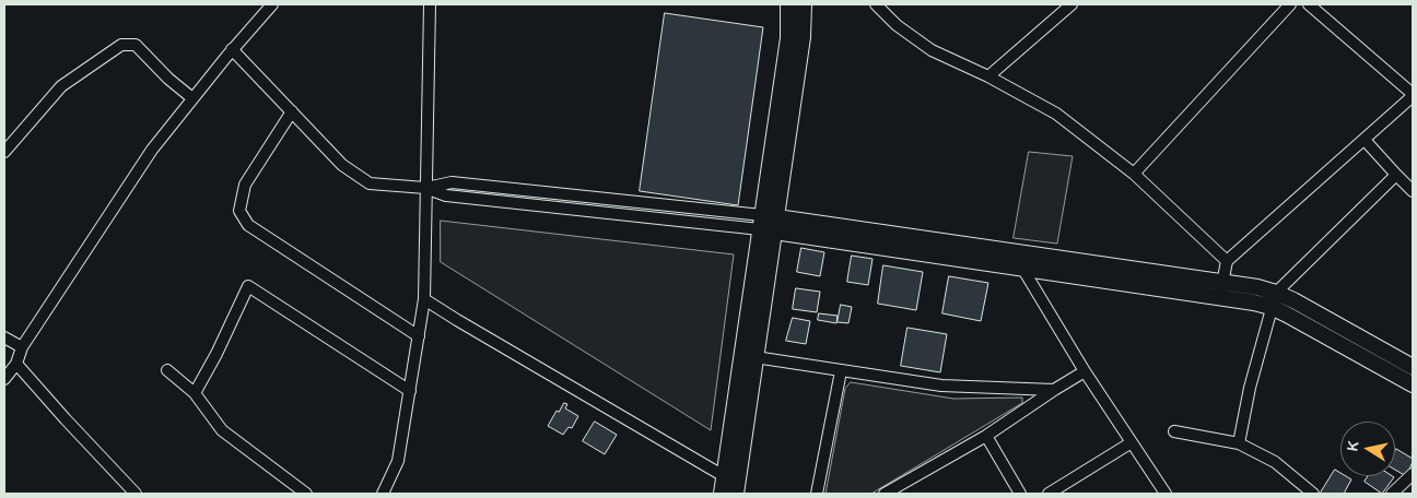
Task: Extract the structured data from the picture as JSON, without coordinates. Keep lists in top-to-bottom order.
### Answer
{
  "north": "left"
}
